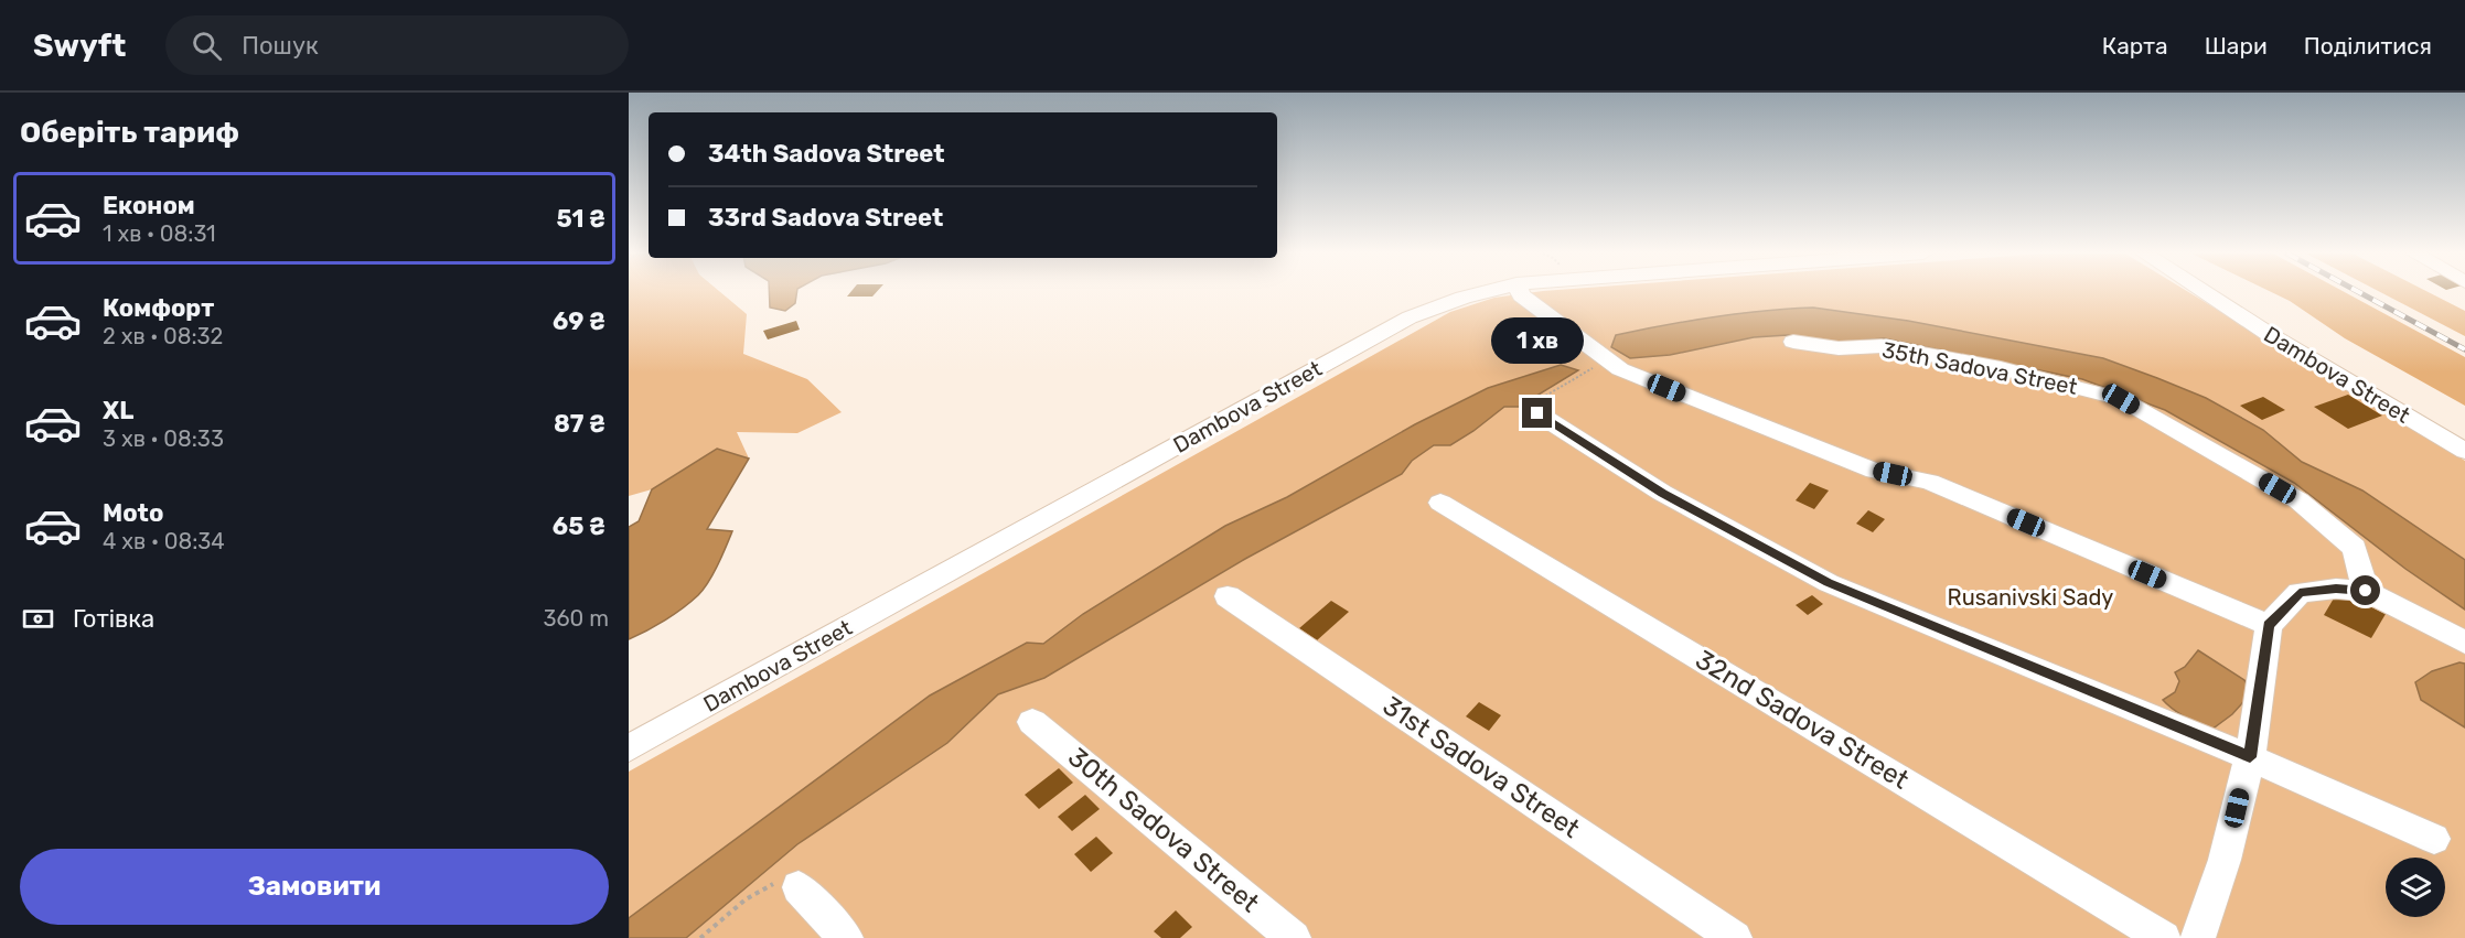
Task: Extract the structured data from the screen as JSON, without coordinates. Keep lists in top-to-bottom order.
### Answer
{
  "streets": {
    "street": [
      "35th Sadova Street",
      "Dambova Street",
      "32nd Sadova Street",
      "31st Sadova Street",
      "30th Sadova Street"
    ]
  },
  "parks": ["Rusanivski Sady"],
  "page": {
    "header": "Swyft",
    "search": "Пошук",
    "nav": ["Карта", "Шари", "Поділитися"],
    "heading": "Оберіть тариф",
    "banner": ["34th Sadova Street", "33rd Sadova Street"],
    "list": [
      {
        "name": "Економ",
        "note": "1 хв · 08:31",
        "value": "51 ₴"
      },
      {
        "name": "Комфорт",
        "note": "2 хв · 08:32",
        "value": "69 ₴"
      },
      {
        "name": "XL",
        "note": "3 хв · 08:33",
        "value": "87 ₴"
      },
      {
        "name": "Moto",
        "note": "4 хв · 08:34",
        "value": "65 ₴"
      }
    ],
    "bubble": "1 хв",
    "pay": ["Готівка", "360 m"],
    "buttons": "Замовити"
  }
}
